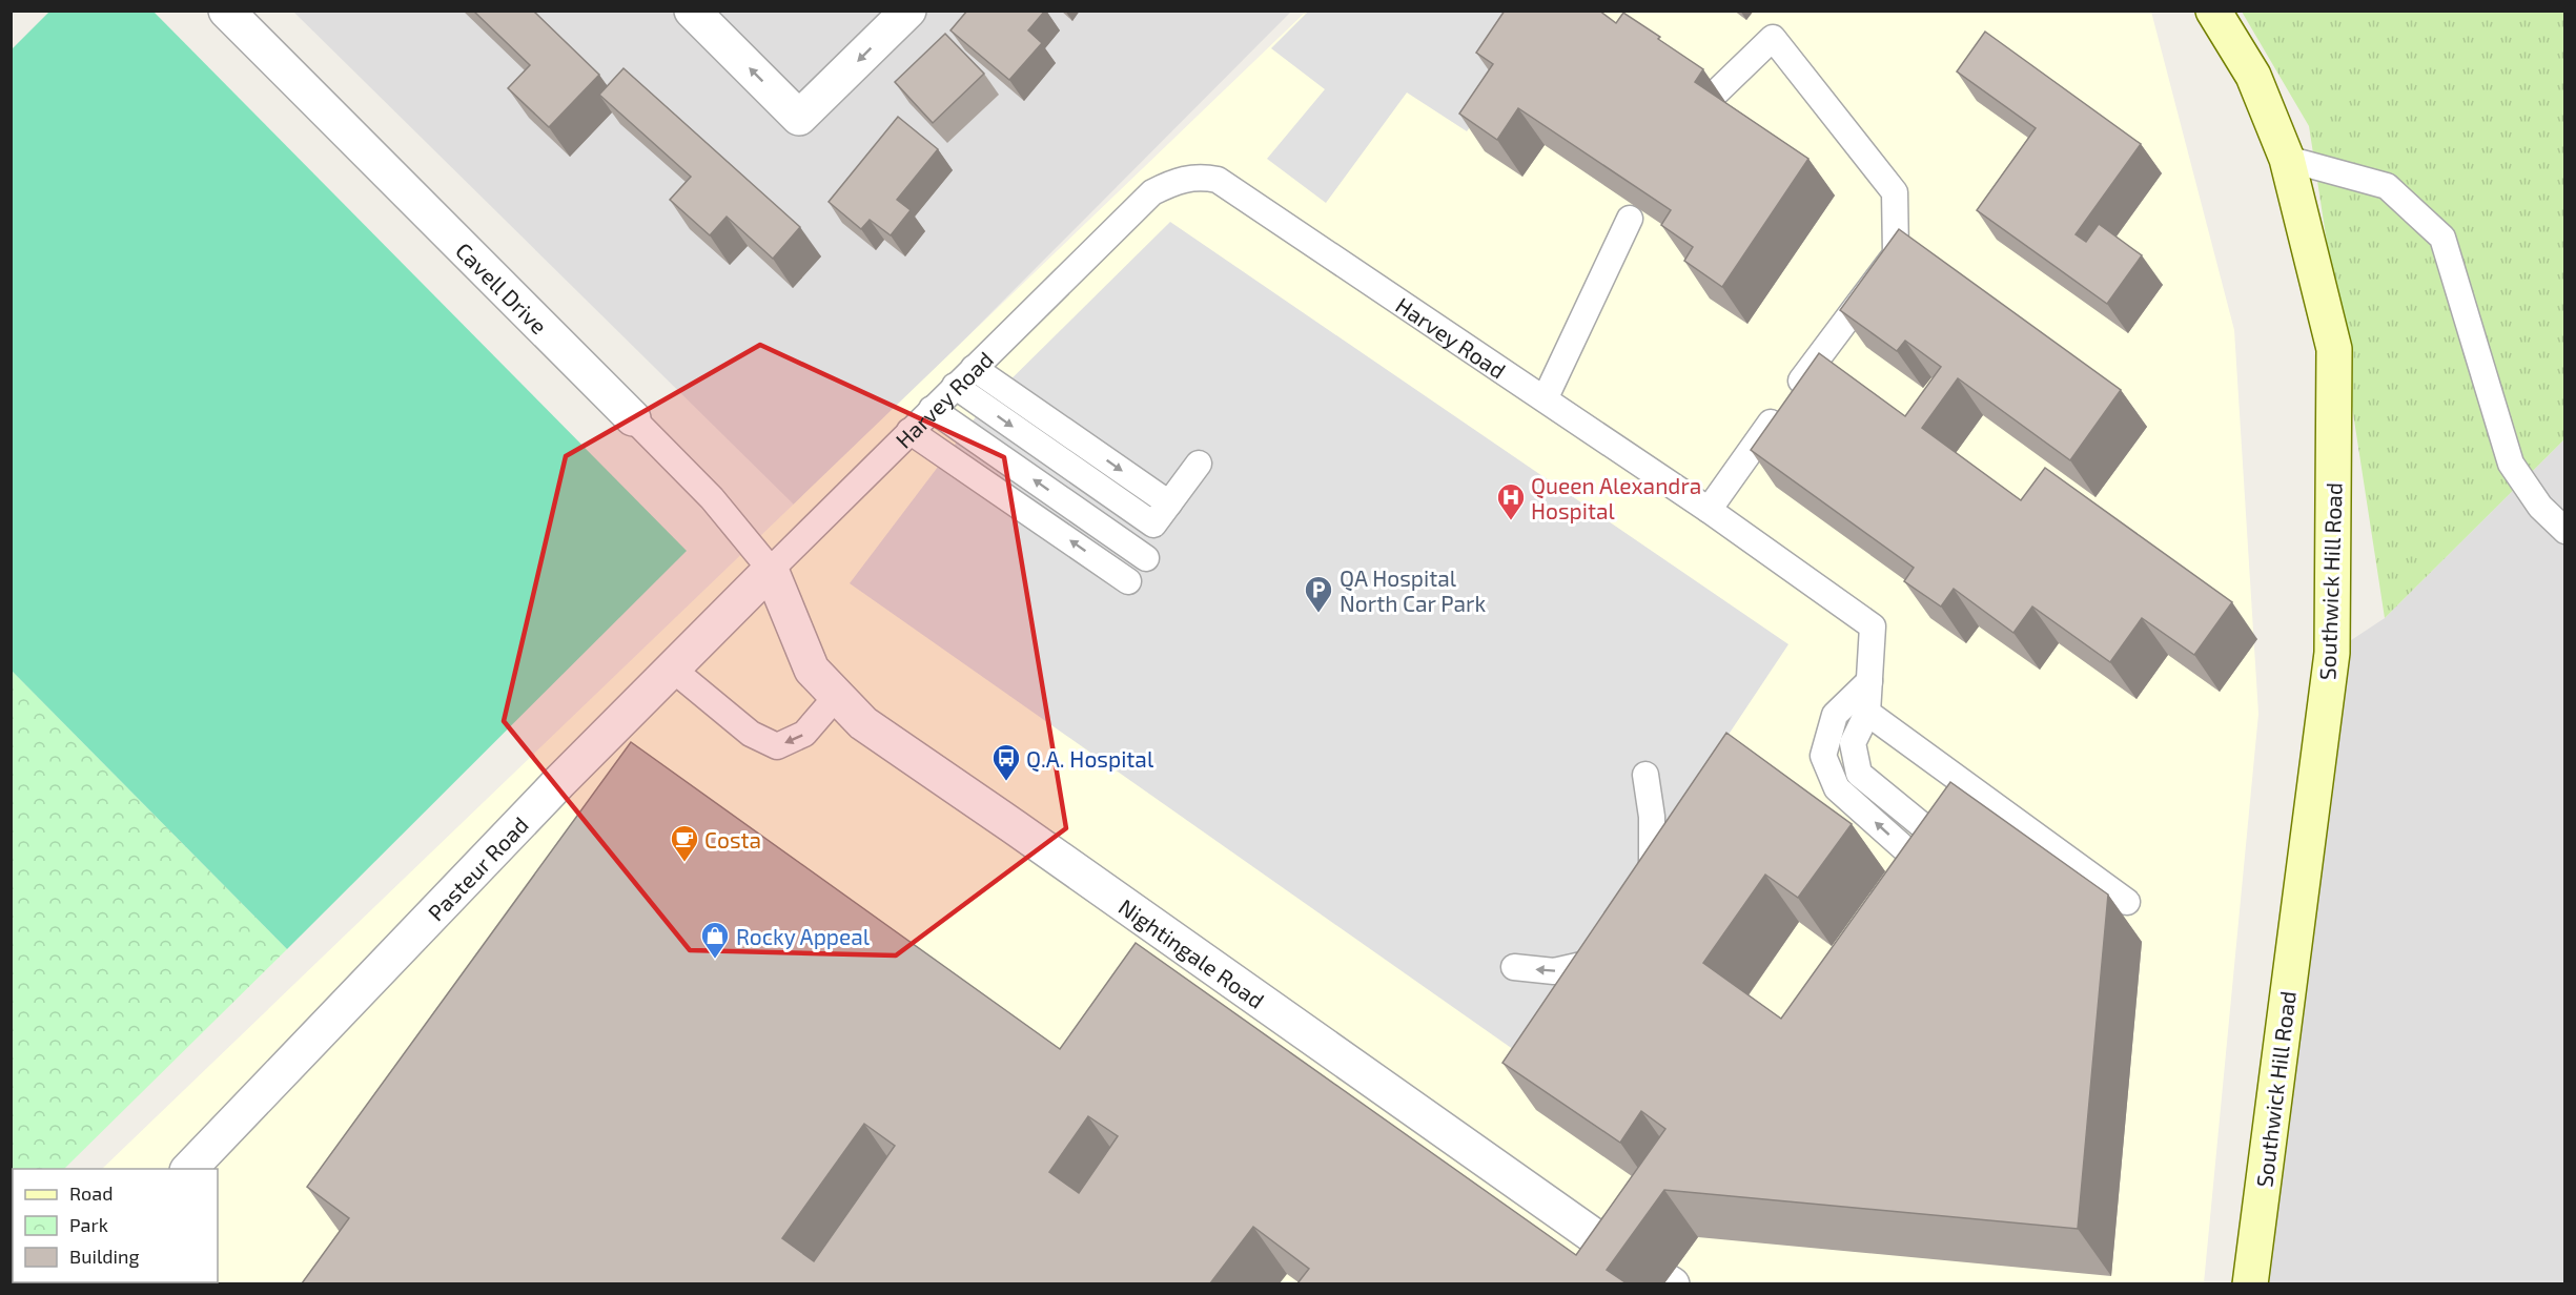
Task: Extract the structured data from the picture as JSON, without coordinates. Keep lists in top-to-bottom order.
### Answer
{
  "streets": {
    "main road": ["Southwick Hill Road"],
    "street": ["Cavell Drive", "Pasteur Road", "Nightingale Road"],
    "lane": ["Harvey Road"]
  },
  "crossings": [
    ["Cavell Drive", "Harvey Road"],
    ["Cavell Drive", "Pasteur Road"],
    ["Cavell Drive", "Nightingale Road"],
    ["Harvey Road", "Pasteur Road"],
    ["Harvey Road", "Nightingale Road"],
    ["Pasteur Road", "Nightingale Road"]
  ],
  "places": {
    "hospital": ["Queen Alexandra Hospital"],
    "parking": ["QA Hospital North Car Park"],
    "bus stop": ["Q.A. Hospital"],
    "cafe": ["Costa"],
    "shop": ["Rocky Appeal"]
  },
  "legend": ["Road", "Park", "Building"]
}
